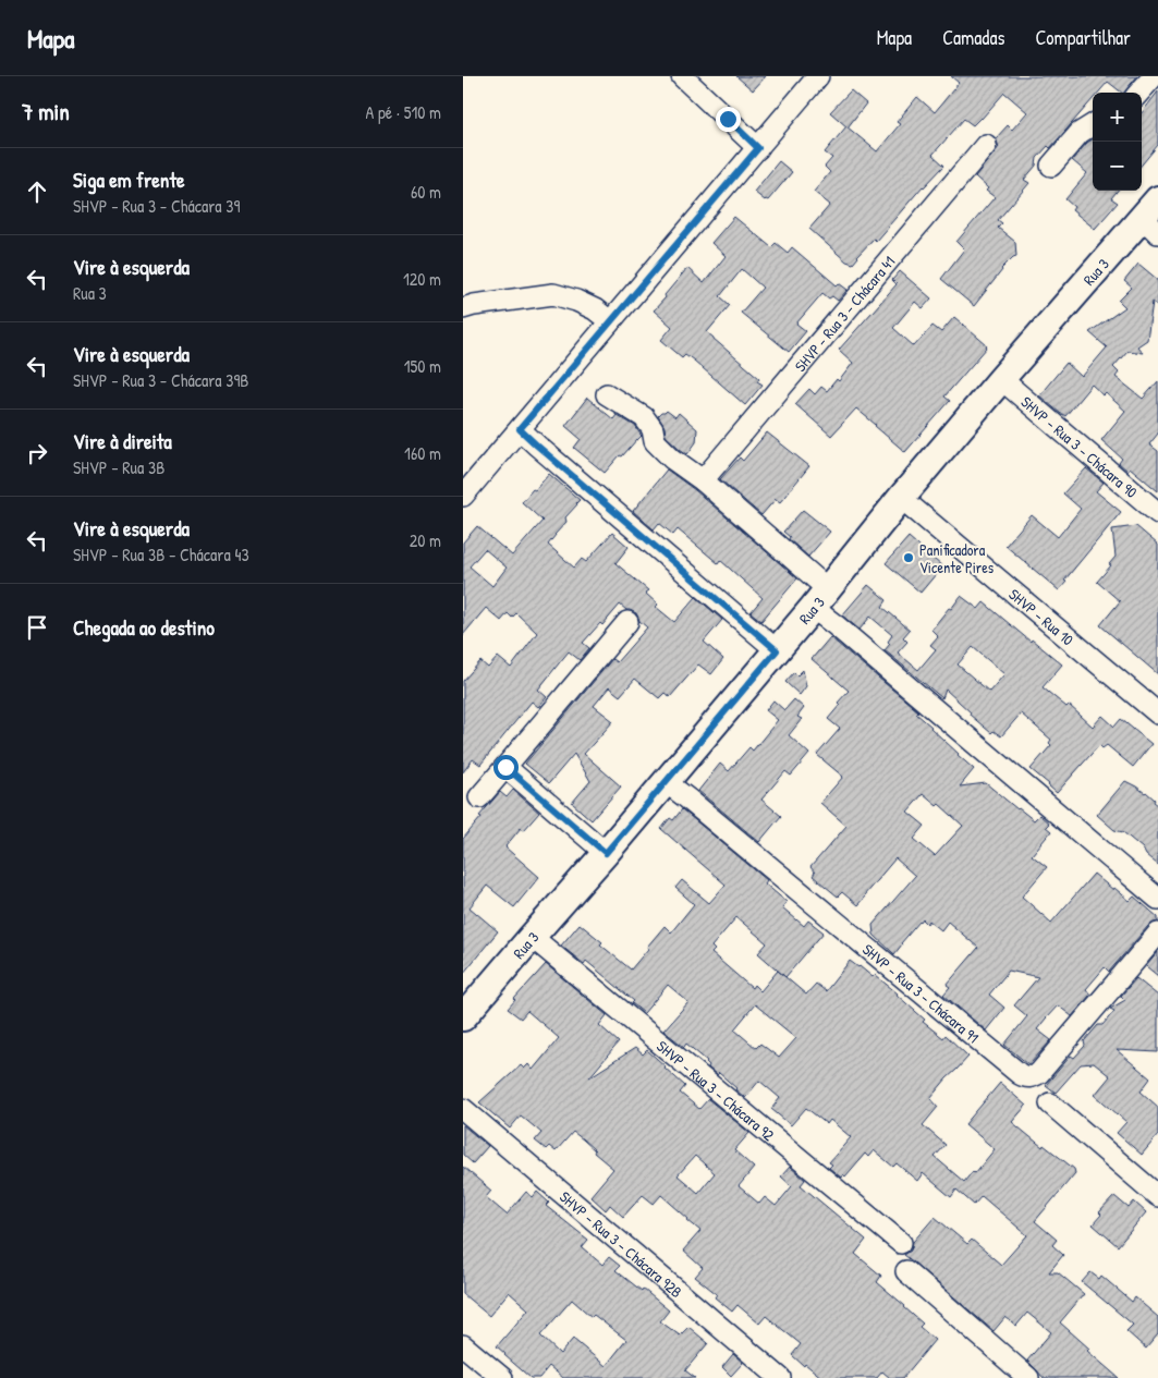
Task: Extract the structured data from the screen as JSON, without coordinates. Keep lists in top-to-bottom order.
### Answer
{
  "streets": {
    "main road": ["Rua 3"],
    "street": [
      "SHVP - Rua 3 - Chácara 41",
      "SHVP - Rua 3 - Chácara 90",
      "SHVP - Rua 10",
      "SHVP - Rua 3 - Chácara 91",
      "SHVP - Rua 3 - Chácara 92",
      "SHVP - Rua 3 - Chácara 92B"
    ]
  },
  "crossings": [
    ["Rua 3", "SHVP - Rua 3 - Chácara 90"],
    ["Rua 3", "SHVP - Rua 10"],
    ["Rua 3", "SHVP - Rua 3 - Chácara 91"],
    ["Rua 3", "SHVP - Rua 3 - Chácara 92"]
  ],
  "places": ["Panificadora Vicente Pires"],
  "page": {
    "header": "Mapa",
    "nav": ["Mapa", "Camadas", "Compartilhar"],
    "heading": ["7 min", "A pé · 510 m"],
    "map_buttons": ["+", "−"],
    "list": [
      ["Siga em frente", "SHVP - Rua 3 - Chácara 39", "60 m"],
      ["Vire à esquerda", "Rua 3", "120 m"],
      ["Vire à esquerda", "SHVP - Rua 3 - Chácara 39B", "150 m"],
      ["Vire à direita", "SHVP - Rua 3B", "160 m"],
      ["Vire à esquerda", "SHVP - Rua 3B - Chácara 43", "20 m"],
      "Chegada ao destino"
    ]
  }
}
